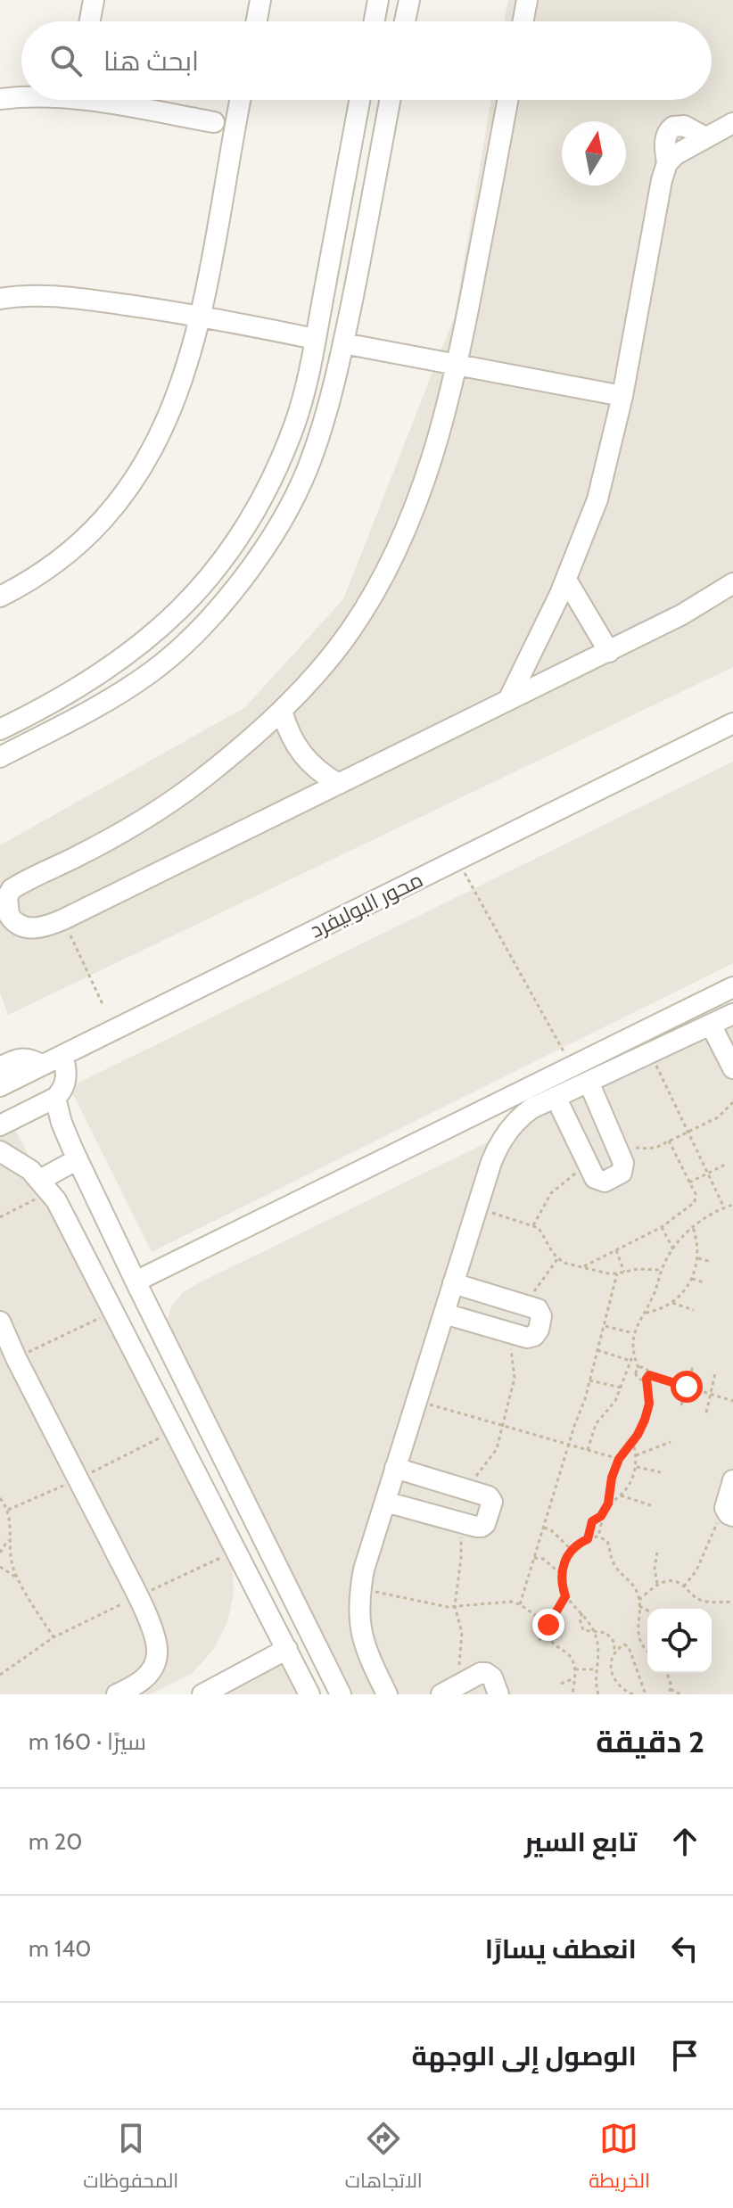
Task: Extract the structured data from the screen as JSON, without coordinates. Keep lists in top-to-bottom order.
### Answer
{
  "streets": {
    "street": ["محور البوليفرد"]
  },
  "north": "top",
  "page": {
    "search": "ابحث هنا",
    "heading": ["2 دقيقة", "سيرًا · 160 m"],
    "list": [
      ["تابع السير", "20 m"],
      ["انعطف يسارًا", "140 m"],
      "الوصول إلى الوجهة"
    ],
    "nav": ["الخريطة", "الاتجاهات", "المحفوظات"]
  }
}
